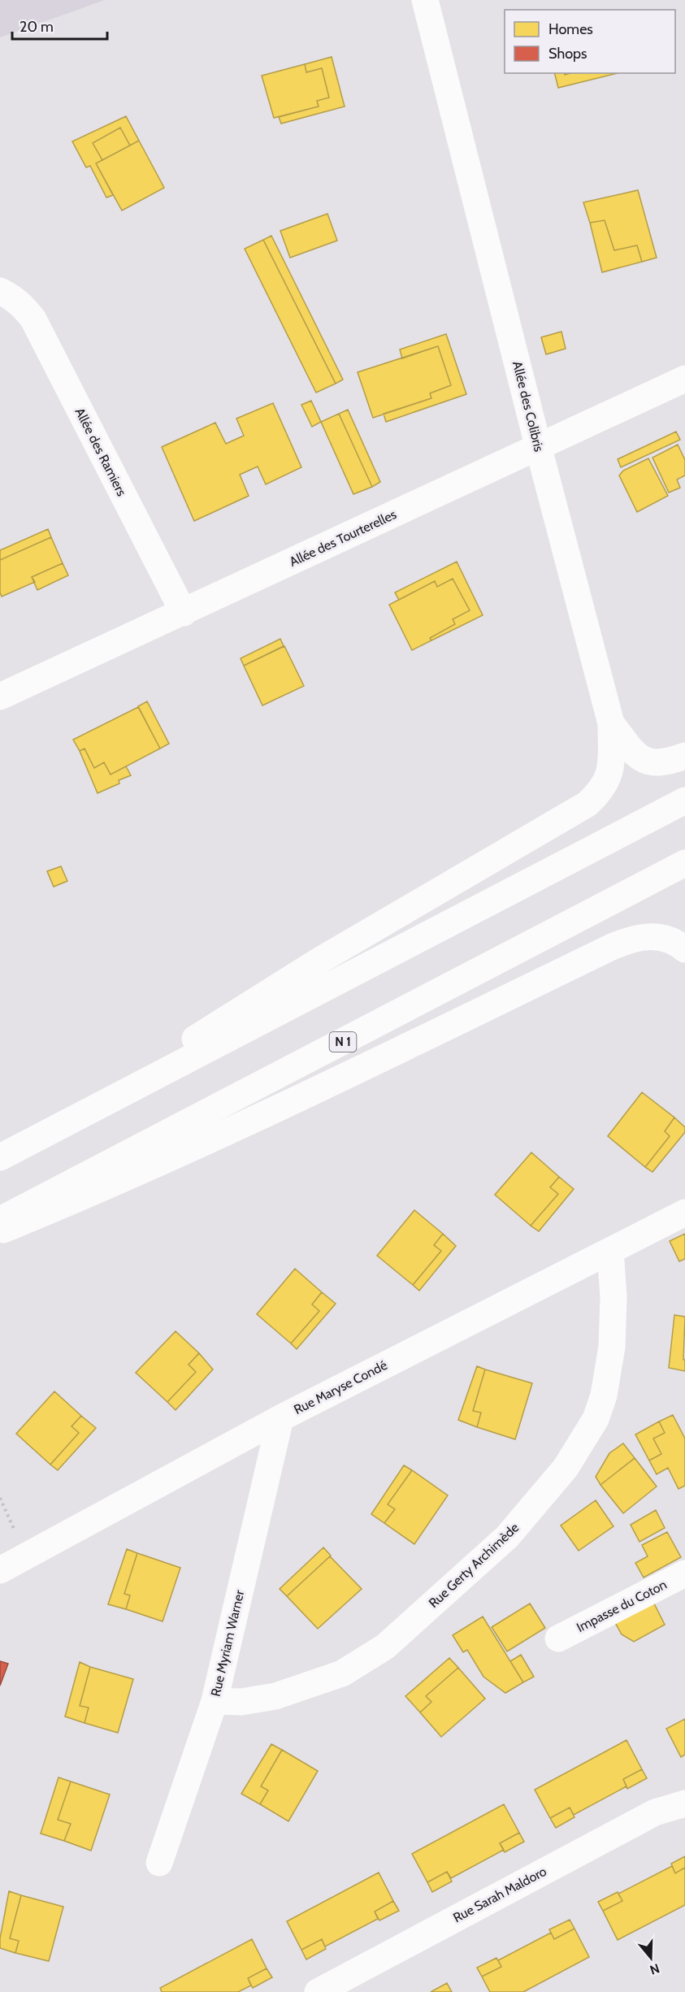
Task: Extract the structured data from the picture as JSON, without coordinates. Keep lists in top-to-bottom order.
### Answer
{
  "streets": {
    "main road": [
      "Allée des Colibris",
      "Allée des Ramiers",
      "Allée des Tourterelles",
      "N 1",
      "Rue Maryse Condé",
      "Rue Gerty Archimède",
      "Impasse du Coton",
      "Rue Myriam Warner",
      "Rue Sarah Maldoro"
    ]
  },
  "crossings": [
    ["Allée des Colibris", "Allée des Tourterelles"],
    ["Allée des Ramiers", "Allée des Tourterelles"],
    ["Rue Maryse Condé", "Rue Gerty Archimède"],
    ["Rue Maryse Condé", "Rue Myriam Warner"],
    ["Rue Gerty Archimède", "Rue Myriam Warner"]
  ],
  "legend": ["Homes", "Shops"],
  "scale_bar": "20 m",
  "north": "bottom"
}
